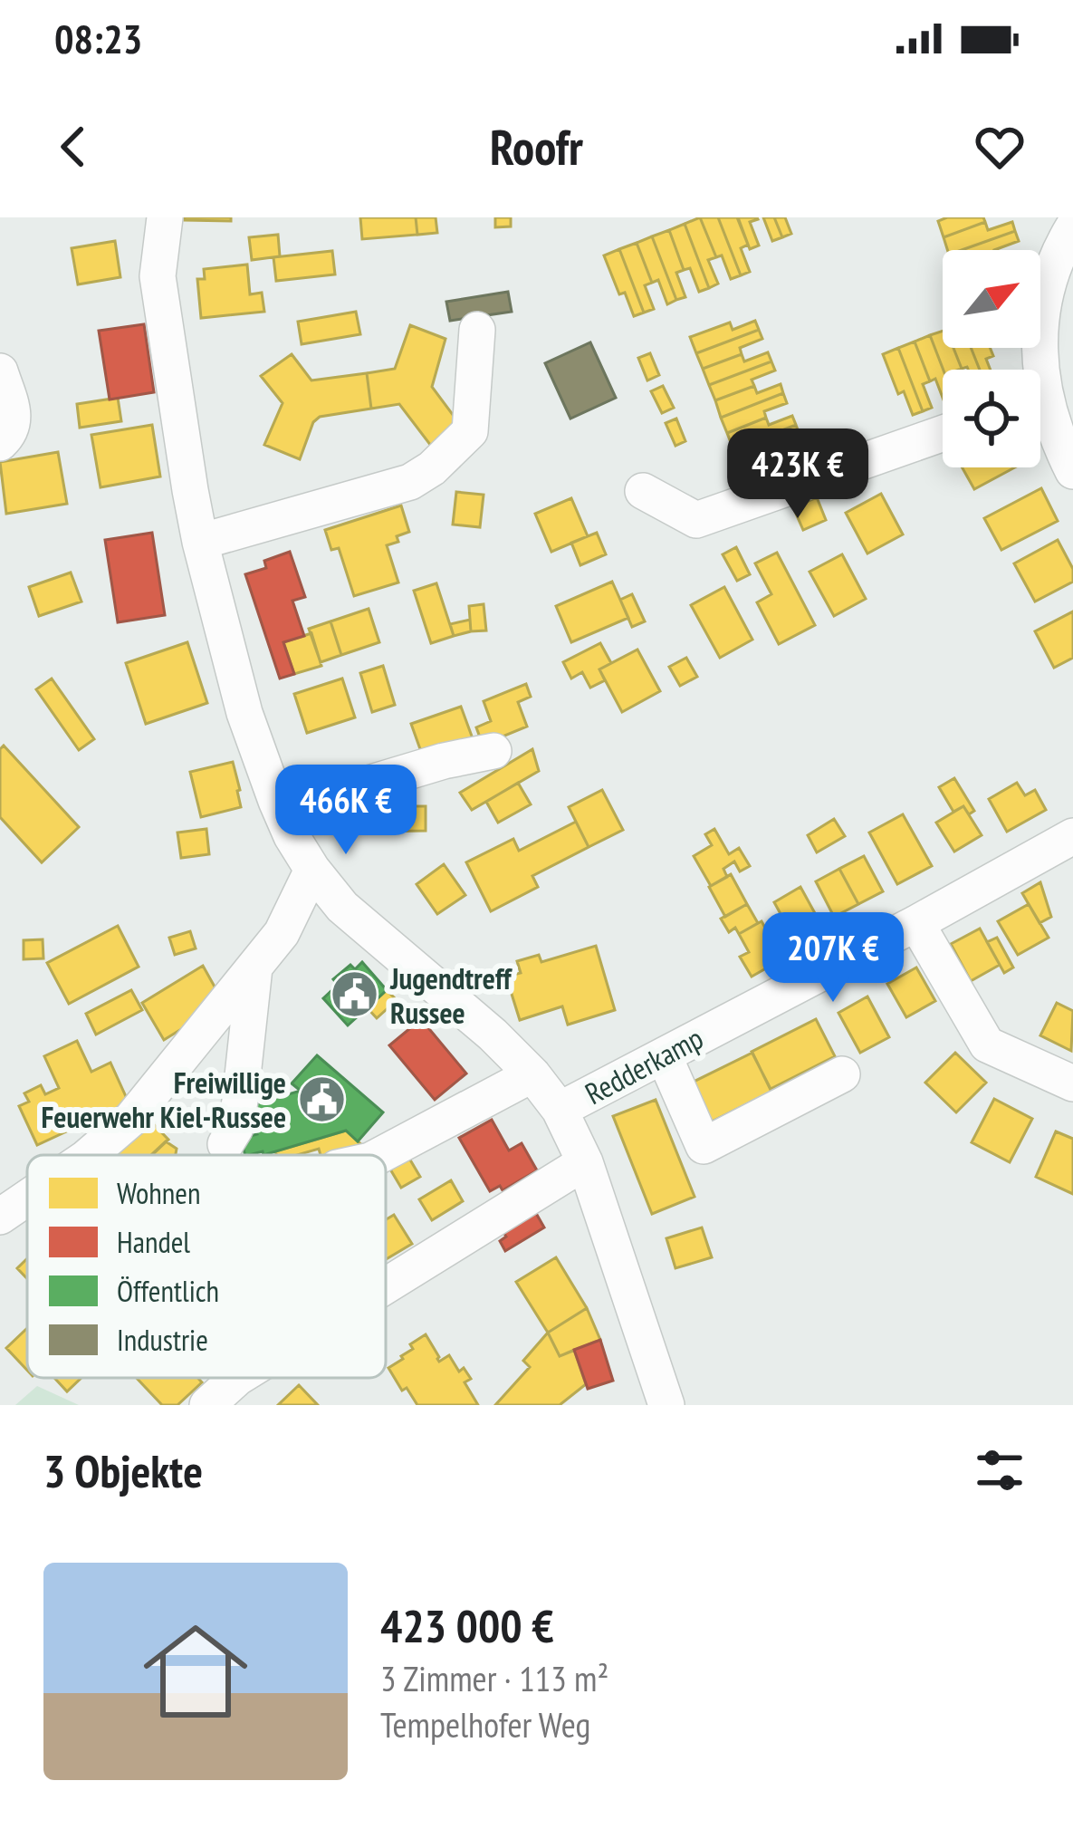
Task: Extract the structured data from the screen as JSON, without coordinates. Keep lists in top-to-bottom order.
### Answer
{
  "streets": {
    "street": ["Redderkamp"]
  },
  "places": {
    "public building": ["Jugendtreff Russee", "Freiwillige Feuerwehr Kiel-Russee"]
  },
  "legend": [
    "Wohnen",
    "Handel",
    "Öffentlich",
    "Industrie"
  ],
  "north": "top right",
  "page": {
    "status": "08:23",
    "header": "Roofr",
    "price": ["423K €", "466K €", "207K €"],
    "heading": "3 Objekte",
    "list": [
      {
        "name": "423 000 €",
        "note": "3 Zimmer · 113 m² · Tempelhofer Weg"
      }
    ]
  }
}
